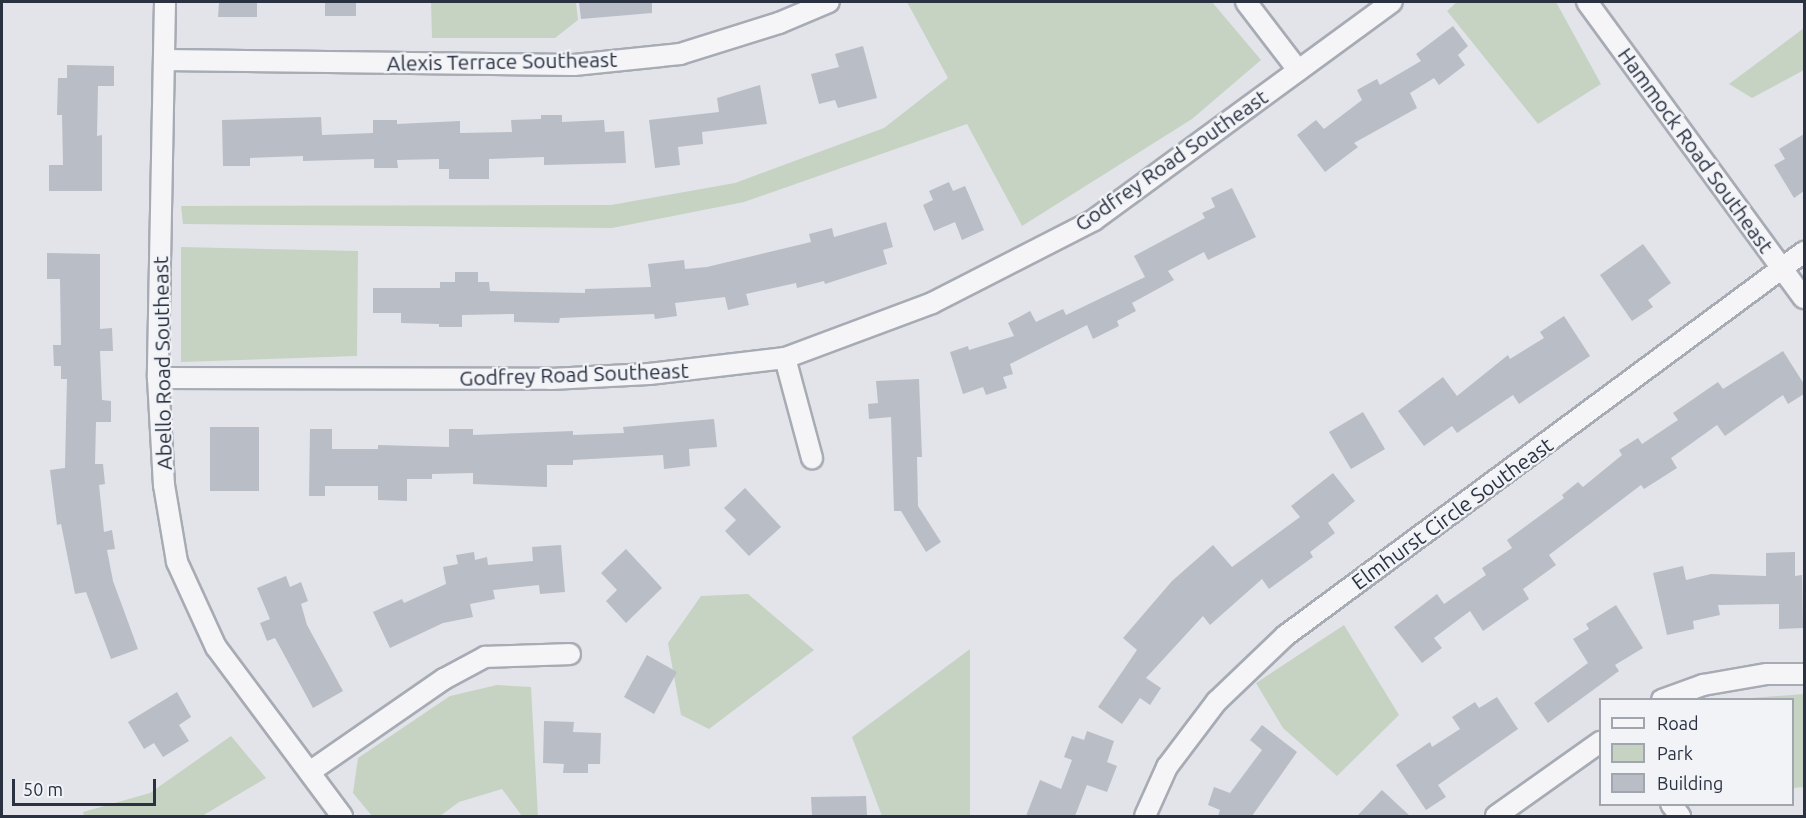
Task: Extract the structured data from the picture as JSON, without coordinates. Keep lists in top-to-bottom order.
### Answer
{
  "streets": {
    "street": [
      "Alexis Terrace Southeast",
      "Hammock Road Southeast",
      "Godfrey Road Southeast",
      "Abello Road Southeast",
      "Elmhurst Circle Southeast"
    ]
  },
  "crossings": [
    ["Alexis Terrace Southeast", "Abello Road Southeast"],
    ["Hammock Road Southeast", "Elmhurst Circle Southeast"],
    ["Godfrey Road Southeast", "Abello Road Southeast"]
  ],
  "legend": ["Road", "Park", "Building"],
  "scale_bar": "50 m"
}
